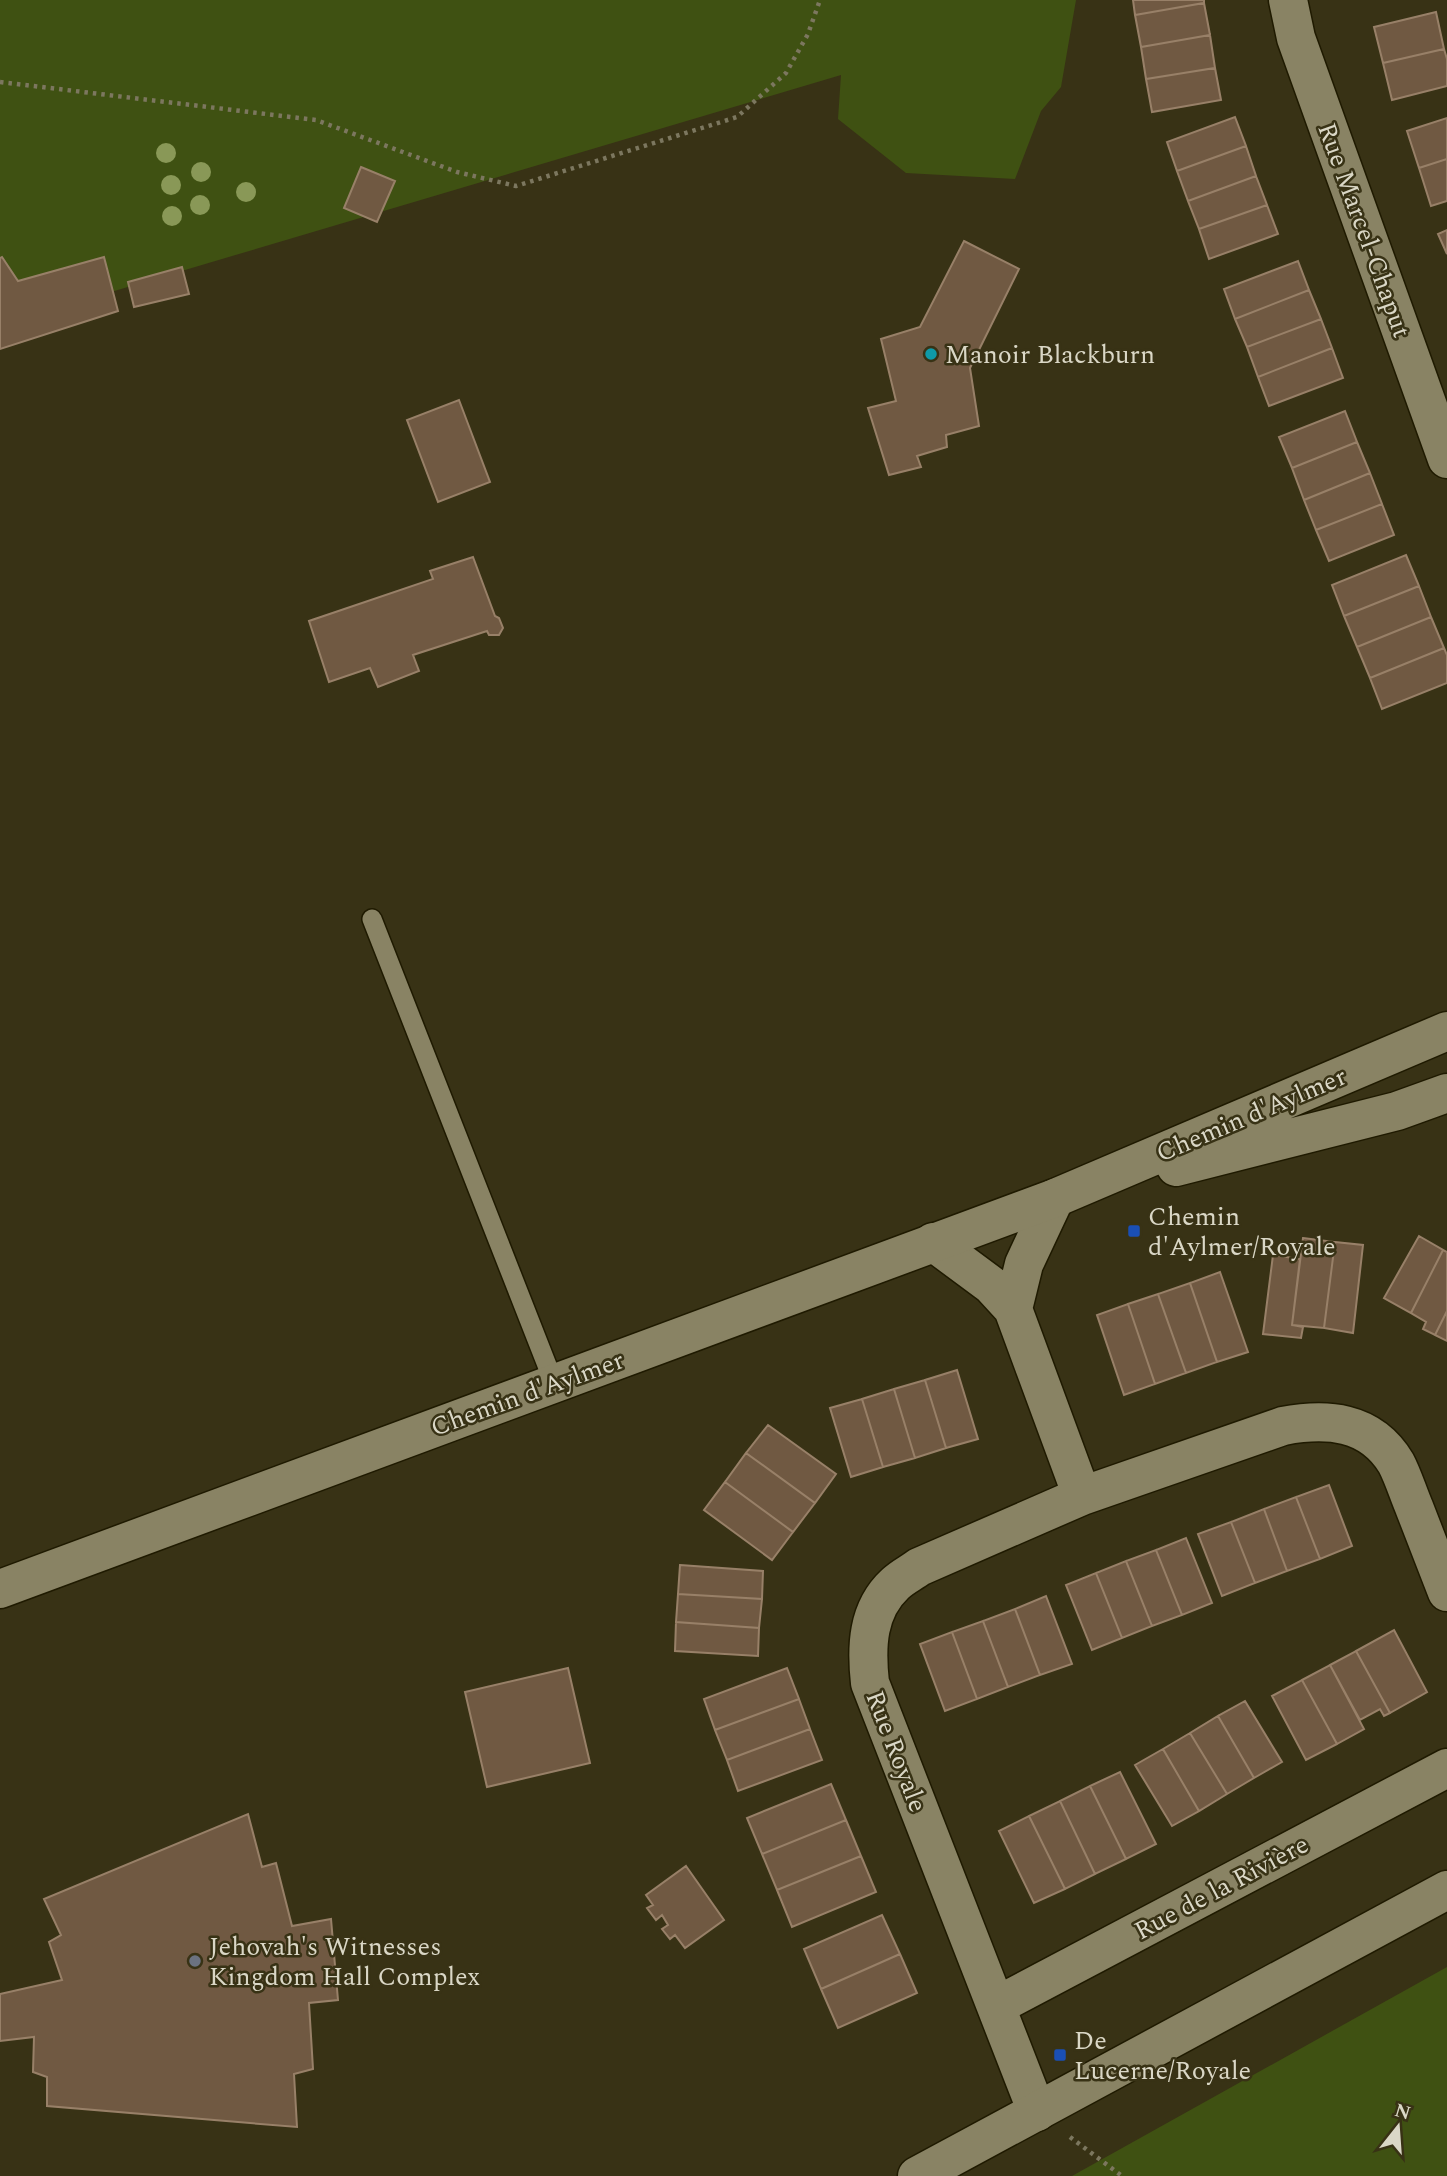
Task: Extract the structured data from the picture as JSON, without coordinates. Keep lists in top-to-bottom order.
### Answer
{
  "streets": {
    "street": [
      "Rue Marcel-Chaput",
      "Chemin d'Aylmer",
      "Rue Royale",
      "Rue de la Rivière"
    ]
  },
  "crossings": [
    ["Rue Royale", "Rue de la Rivière"]
  ],
  "places": {
    "other": ["Manoir Blackburn", "Jehovah's Witnesses Kingdom Hall Complex"],
    "transit": ["Chemin d'Aylmer/Royale", "De Lucerne/Royale"]
  },
  "north": "top"
}
